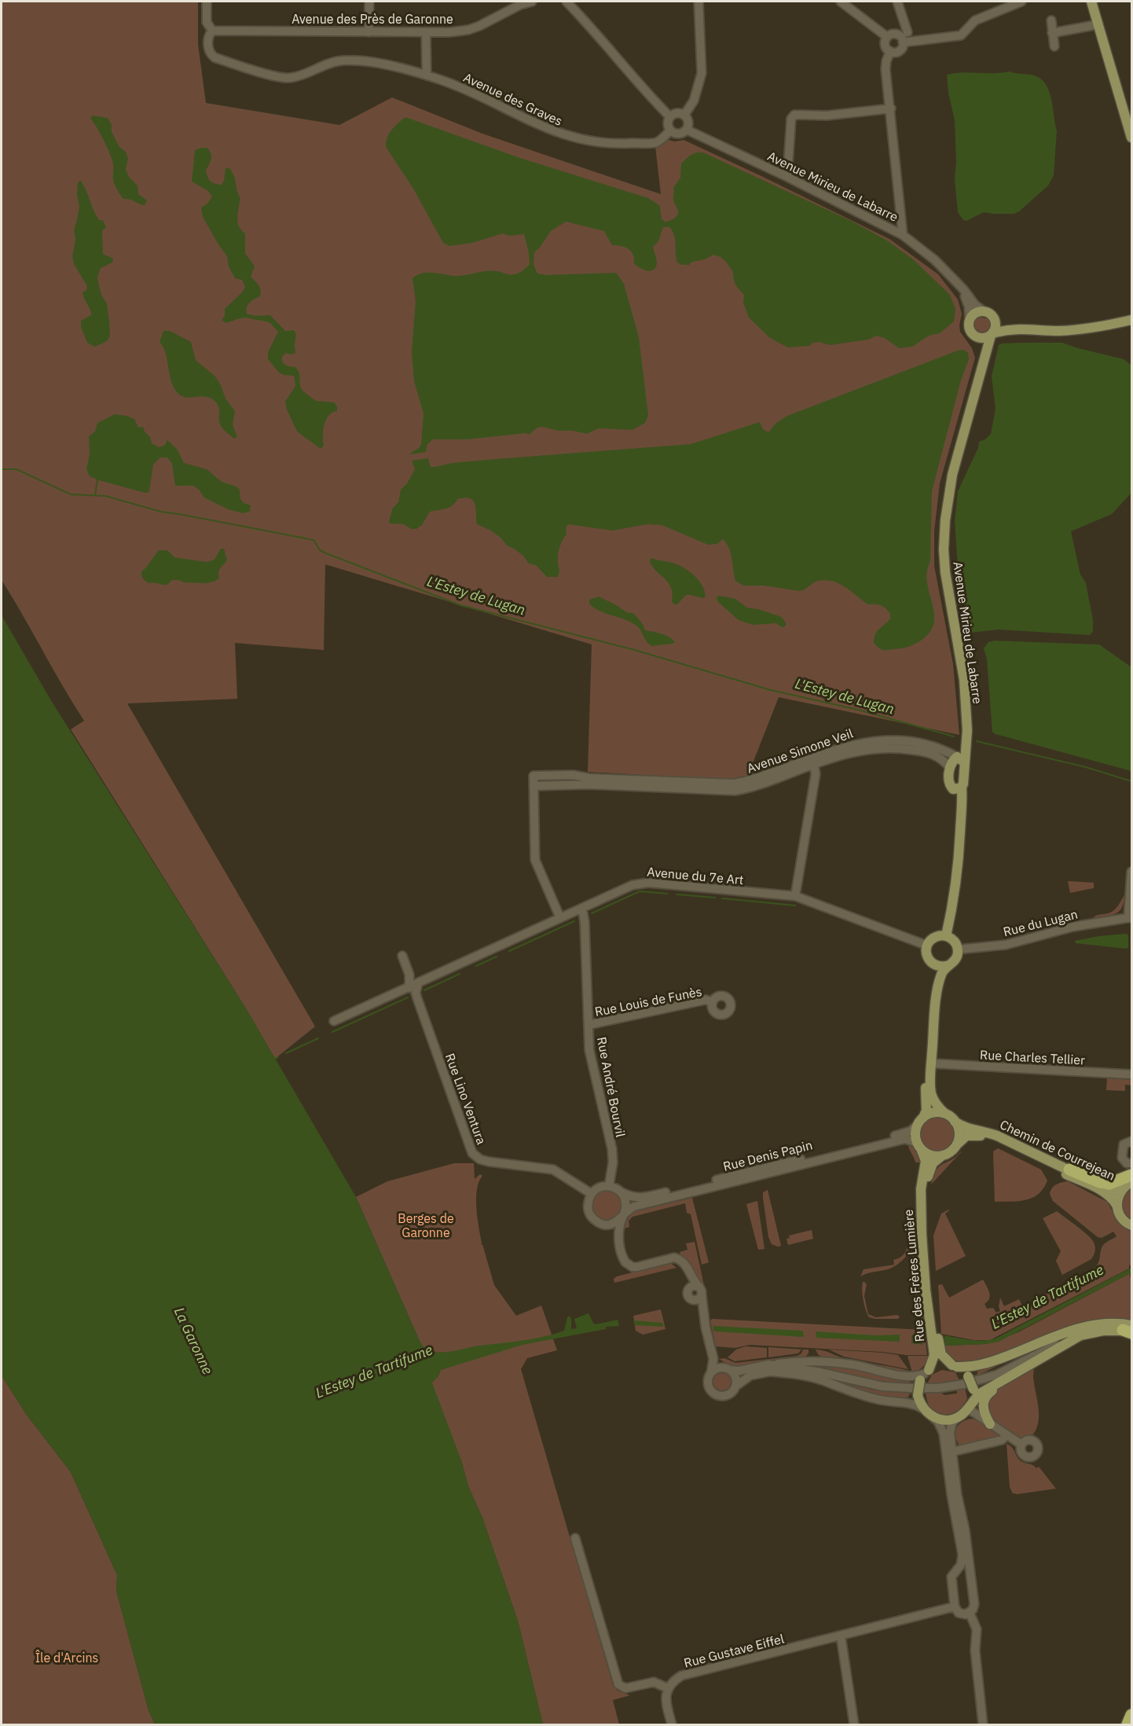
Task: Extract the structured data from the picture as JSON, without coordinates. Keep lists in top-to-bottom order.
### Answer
{
  "streets": {
    "main road": ["Avenue Mirieu de Labarre", "Chemin de Courrejean", "Rue des Frères Lumière"],
    "street": [
      "Avenue des Près de Garonne",
      "Avenue des Graves",
      "Avenue Simone Veil",
      "Avenue du 7e Art",
      "Rue du Lugan",
      "Rue Louis de Funès",
      "Rue Charles Tellier",
      "Rue André Bourvil",
      "Rue Lino Ventura",
      "Rue Denis Papin",
      "Rue Gustave Eiffel"
    ]
  },
  "crossings": [
    ["Avenue des Près de Garonne", "Avenue des Graves"],
    ["Avenue des Graves", "Avenue Mirieu de Labarre"],
    ["Avenue Mirieu de Labarre", "Avenue Simone Veil"],
    ["Avenue Mirieu de Labarre", "Avenue du 7e Art"],
    ["Avenue Mirieu de Labarre", "Rue du Lugan"],
    ["Avenue du 7e Art", "Rue du Lugan"],
    ["Avenue du 7e Art", "Rue André Bourvil"],
    ["Avenue du 7e Art", "Rue Lino Ventura"],
    ["Rue Louis de Funès", "Rue André Bourvil"],
    ["Rue André Bourvil", "Rue Lino Ventura"],
    ["Rue André Bourvil", "Rue Denis Papin"],
    ["Rue Lino Ventura", "Rue Denis Papin"],
    ["Chemin de Courrejean", "Rue Denis Papin"],
    ["Chemin de Courrejean", "Rue des Frères Lumière"],
    ["Rue Denis Papin", "Rue des Frères Lumière"]
  ],
  "water": ["L'Estey de Lugan", "L'Estey de Tartifume", "La Garonne"],
  "parks": ["Berges de Garonne", "Île d'Arcins"]
}
